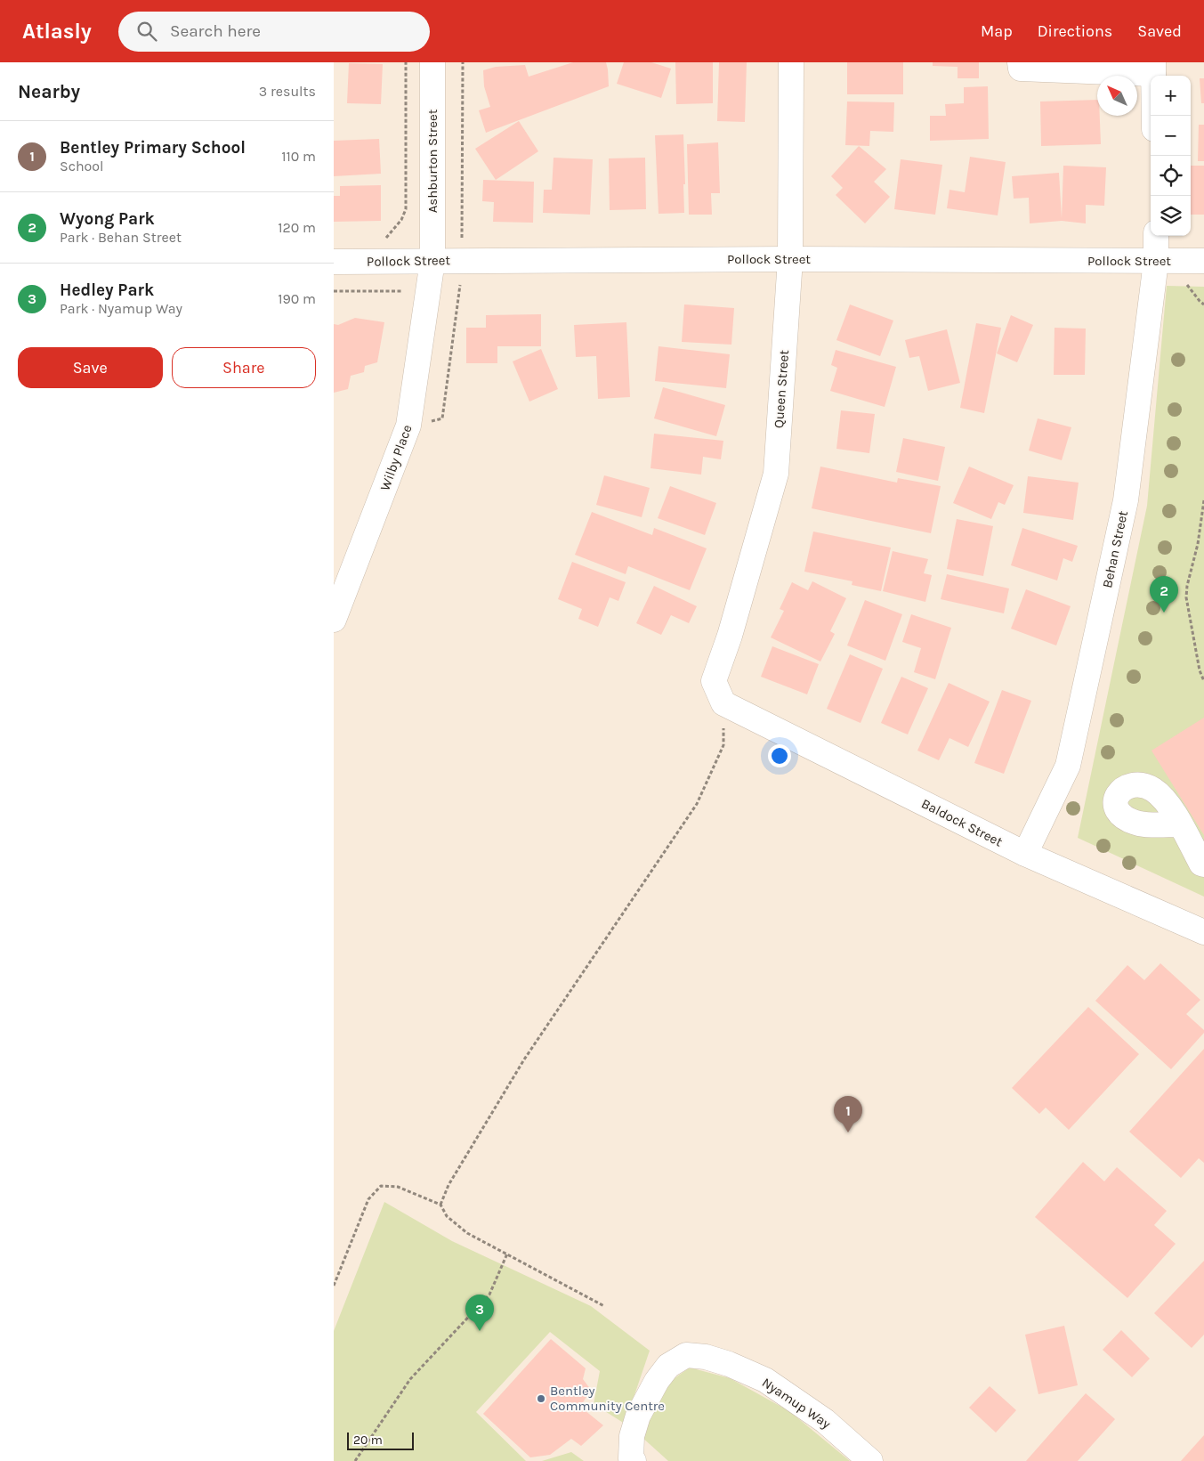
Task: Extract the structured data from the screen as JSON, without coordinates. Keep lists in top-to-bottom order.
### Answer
{
  "streets": {
    "street": [
      "Ashburton Street",
      "Pollock Street",
      "Queen Street",
      "Wilby Place",
      "Behan Street",
      "Baldock Street",
      "Nyamup Way"
    ]
  },
  "crossings": [
    ["Ashburton Street", "Pollock Street"],
    ["Ashburton Street", "Wilby Place"],
    ["Pollock Street", "Queen Street"],
    ["Pollock Street", "Wilby Place"],
    ["Pollock Street", "Behan Street"],
    ["Queen Street", "Baldock Street"],
    ["Behan Street", "Baldock Street"]
  ],
  "places": ["Bentley Community Centre"],
  "scale_bar": "20 m",
  "north": "top left",
  "page": {
    "header": "Atlasly",
    "search": "Search here",
    "nav": ["Map", "Directions", "Saved"],
    "heading": ["Nearby", "3 results"],
    "map_buttons": ["+", "−"],
    "list": [
      {
        "mark": "1",
        "name": "Bentley Primary School",
        "note": "School",
        "value": "110 m"
      },
      {
        "mark": "2",
        "name": "Wyong Park",
        "note": "Park · Behan Street",
        "value": "120 m"
      },
      {
        "mark": "3",
        "name": "Hedley Park",
        "note": "Park · Nyamup Way",
        "value": "190 m"
      }
    ],
    "buttons": ["Save", "Share"],
    "pins": ["2", "1", "3"],
    "scale": "20 m"
  }
}
